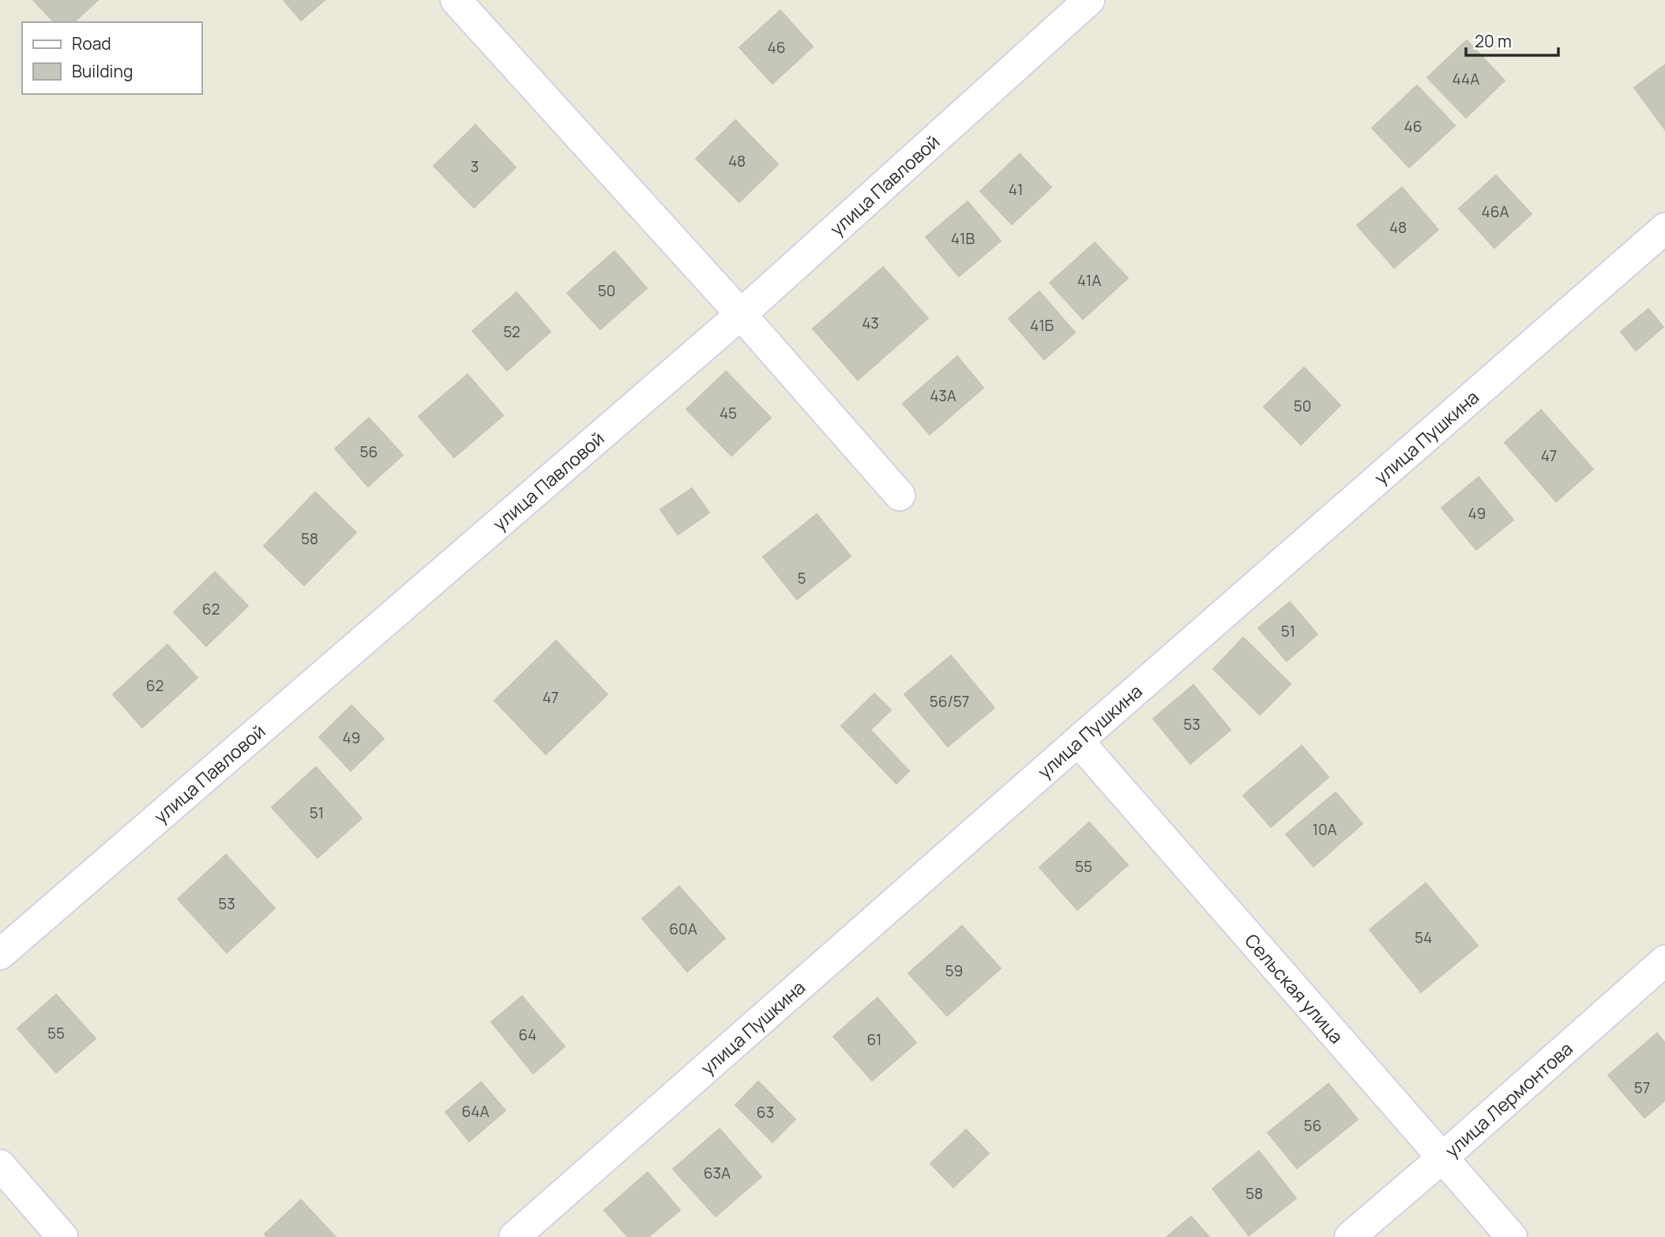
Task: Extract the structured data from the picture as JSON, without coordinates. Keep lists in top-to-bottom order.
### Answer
{
  "streets": {
    "street": [
      "улица Павловой",
      "улица Пушкина",
      "Сельская улица",
      "улица Лермонтова"
    ]
  },
  "crossings": [
    ["улица Пушкина", "Сельская улица"],
    ["Сельская улица", "улица Лермонтова"]
  ],
  "house_numbers": [
    "46",
    "44А",
    "46",
    "48",
    "3",
    "41",
    "46А",
    "48",
    "41В",
    "41А",
    "50",
    "43",
    "41Б",
    "52",
    "43А",
    "50",
    "45",
    "56",
    "47",
    "49",
    "58",
    "5",
    "62",
    "51",
    "62",
    "47",
    "56/57",
    "53",
    "49",
    "51",
    "10А",
    "55",
    "53",
    "60А",
    "54",
    "59",
    "55",
    "64",
    "61",
    "57",
    "64А",
    "63",
    "56",
    "63А",
    "58"
  ],
  "legend": ["Road", "Building"],
  "scale_bar": "20 m"
}
